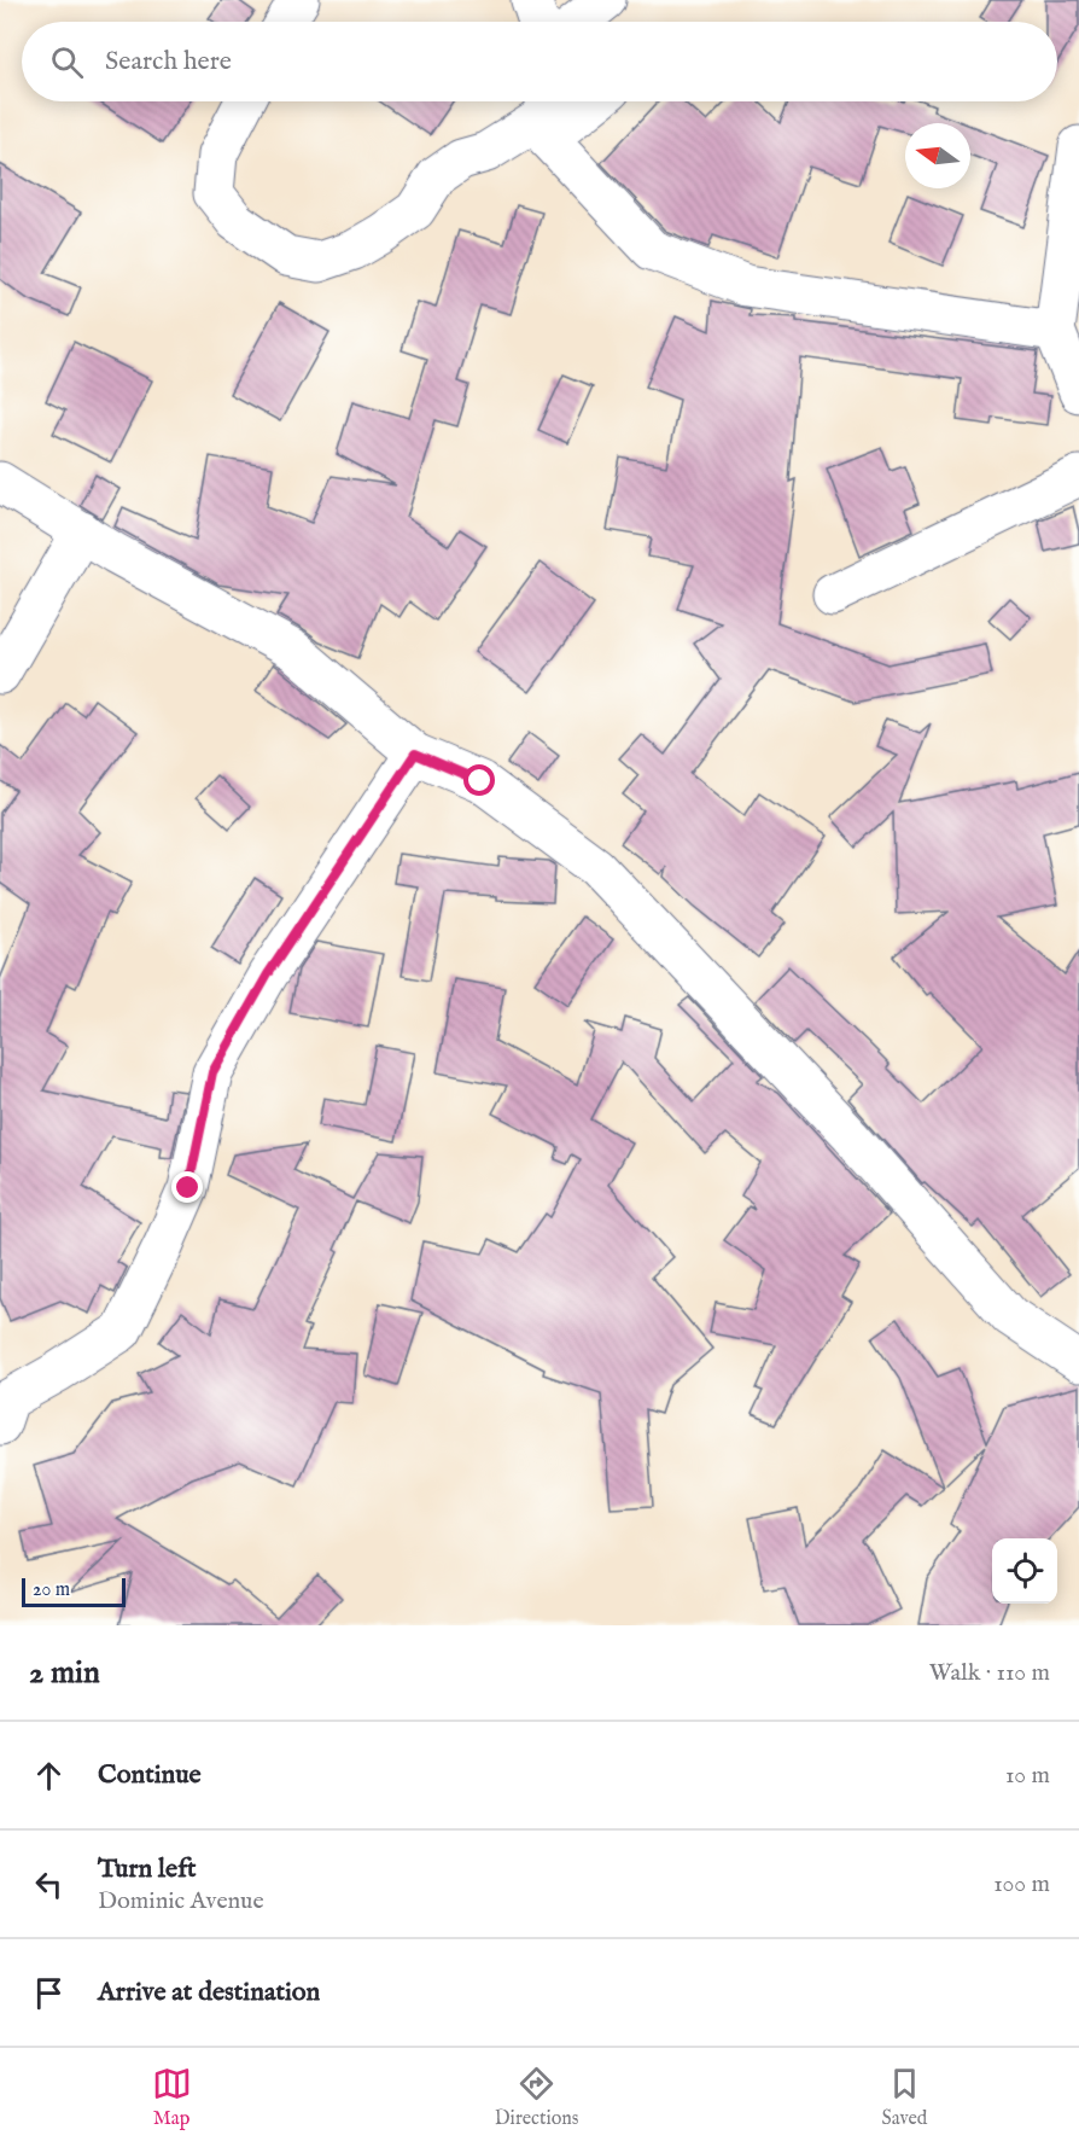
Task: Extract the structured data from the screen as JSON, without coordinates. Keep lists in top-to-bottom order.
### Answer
{
  "scale_bar": "20 m",
  "north": "left",
  "page": {
    "search": "Search here",
    "scale": "20 m",
    "heading": ["2 min", "Walk · 110 m"],
    "list": [
      ["Continue", "10 m"],
      ["Turn left", "Dominic Avenue", "100 m"],
      "Arrive at destination"
    ],
    "nav": ["Map", "Directions", "Saved"]
  }
}
